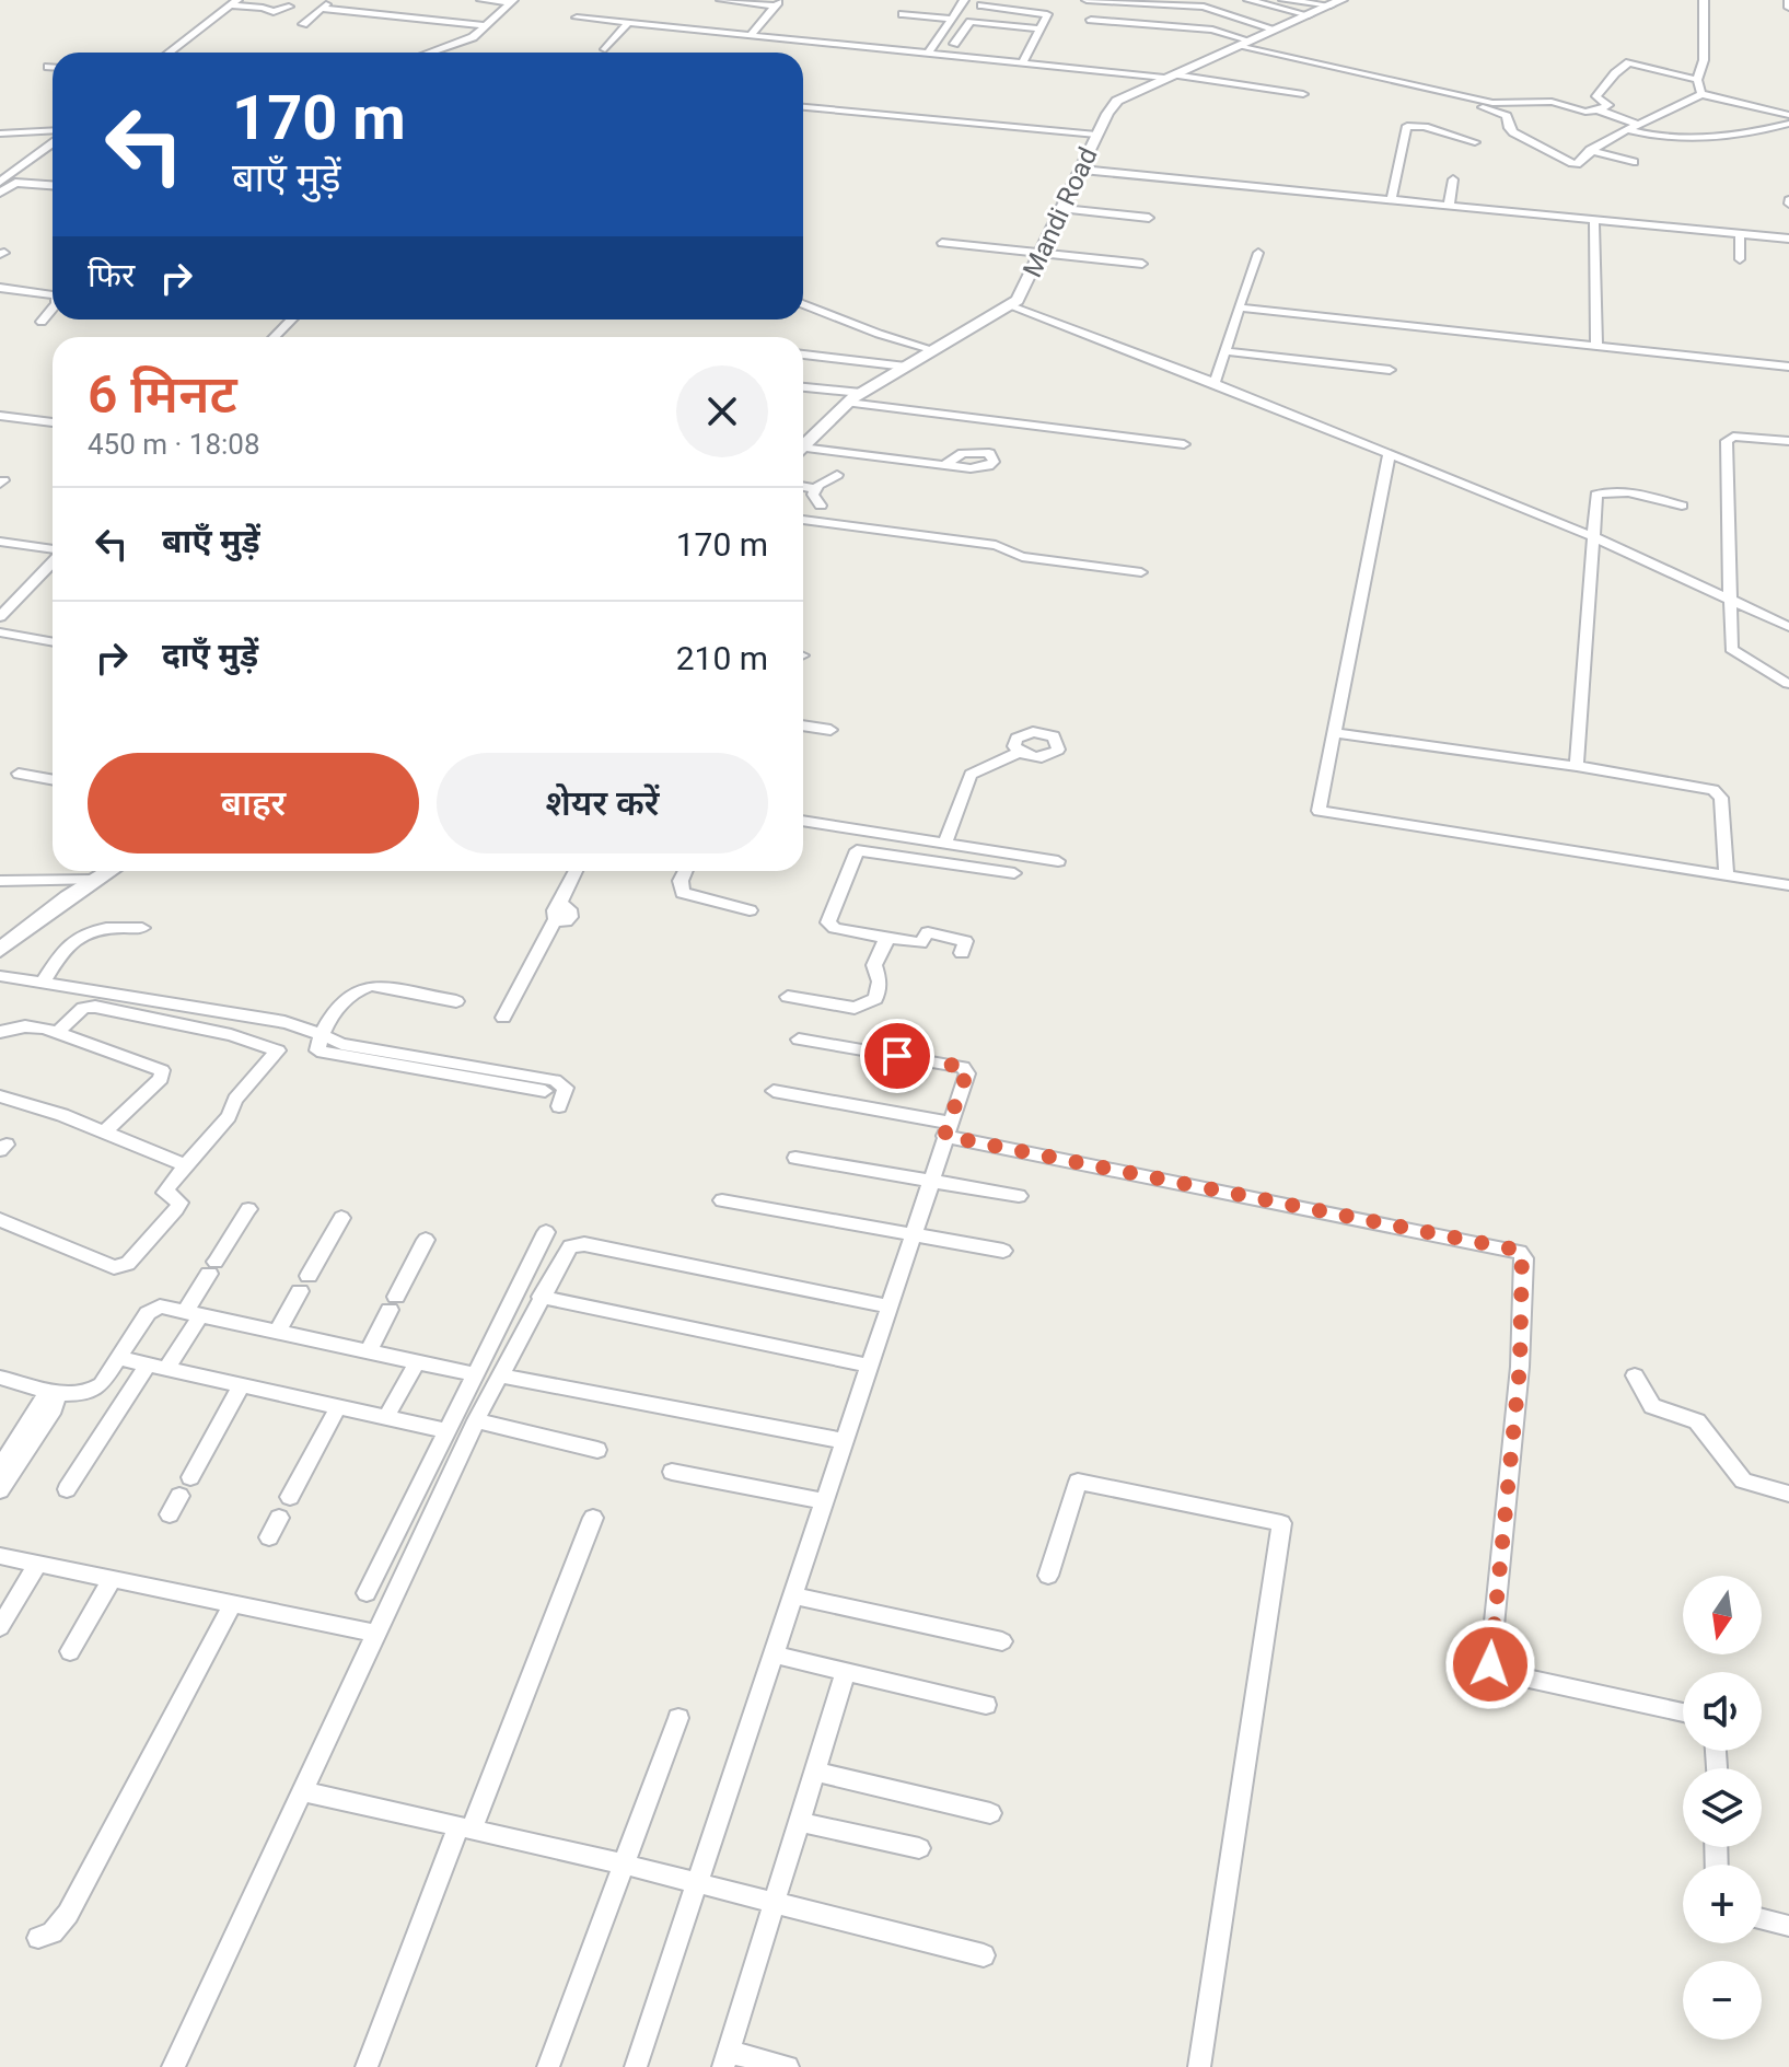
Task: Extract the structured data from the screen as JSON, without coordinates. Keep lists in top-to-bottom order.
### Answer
{
  "streets": {
    "street": ["Mandi Road"]
  },
  "north": "bottom",
  "page": {
    "turn": ["170 m", "बाएँ मुड़ें"],
    "then": "फिर",
    "heading": ["6 मिनट", "450 m · 18:08"],
    "list": [
      {
        "name": "बाएँ मुड़ें",
        "value": "170 m"
      },
      {
        "name": "दाएँ मुड़ें",
        "value": "210 m"
      }
    ],
    "buttons": ["बाहर", "शेयर करें"],
    "map_buttons": ["+", "−"]
  }
}
